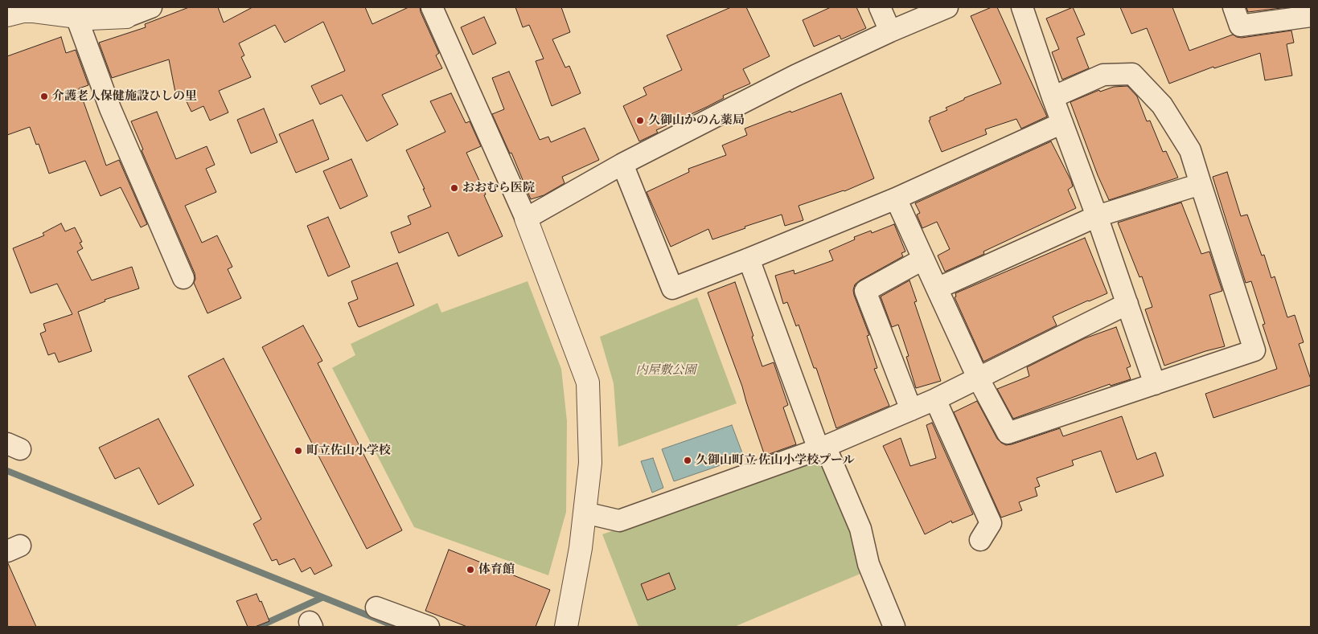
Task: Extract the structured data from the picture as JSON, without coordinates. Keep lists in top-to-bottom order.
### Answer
{
  "parks": ["内屋敷公園"],
  "places": [
    "介護老人保健施設ひしの里",
    "久御山かのん薬局",
    "おおむら医院",
    "町立佐山小学校",
    "久御山町立 佐山小学校プール",
    "体育館"
  ]
}
